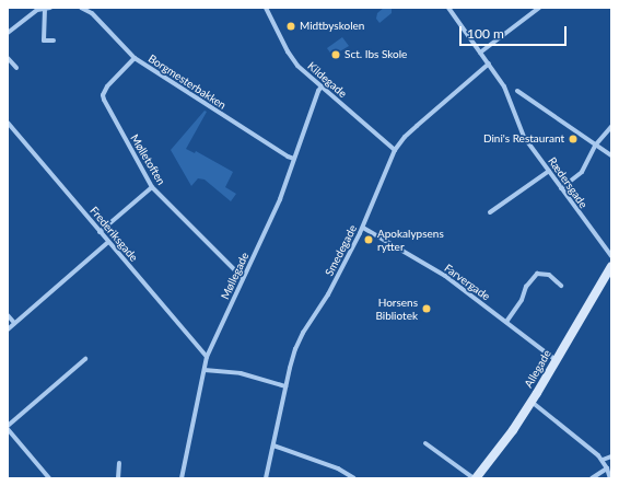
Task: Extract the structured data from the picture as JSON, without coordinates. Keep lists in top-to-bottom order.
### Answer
{
  "streets": {
    "street": [
      "Kildegade",
      "Borgmesterbakken",
      "Mølletoften",
      "Rædersgade",
      "Frederiksgade",
      "Smedegade",
      "Møllegade",
      "Farvergade",
      "Allegade"
    ]
  },
  "crossings": [
    ["Kildegade", "Smedegade"],
    ["Kildegade", "Møllegade"],
    ["Borgmesterbakken", "Mølletoften"],
    ["Borgmesterbakken", "Møllegade"],
    ["Mølletoften", "Møllegade"],
    ["Rædersgade", "Smedegade"],
    ["Frederiksgade", "Møllegade"],
    ["Smedegade", "Farvergade"],
    ["Farvergade", "Allegade"]
  ],
  "places": [
    "Midtbyskolen",
    "Sct. Ibs Skole",
    "Dini's Restaurant",
    "Apokalypsens rytter",
    "Horsens Bibliotek"
  ],
  "scale_bar": "100 m"
}
